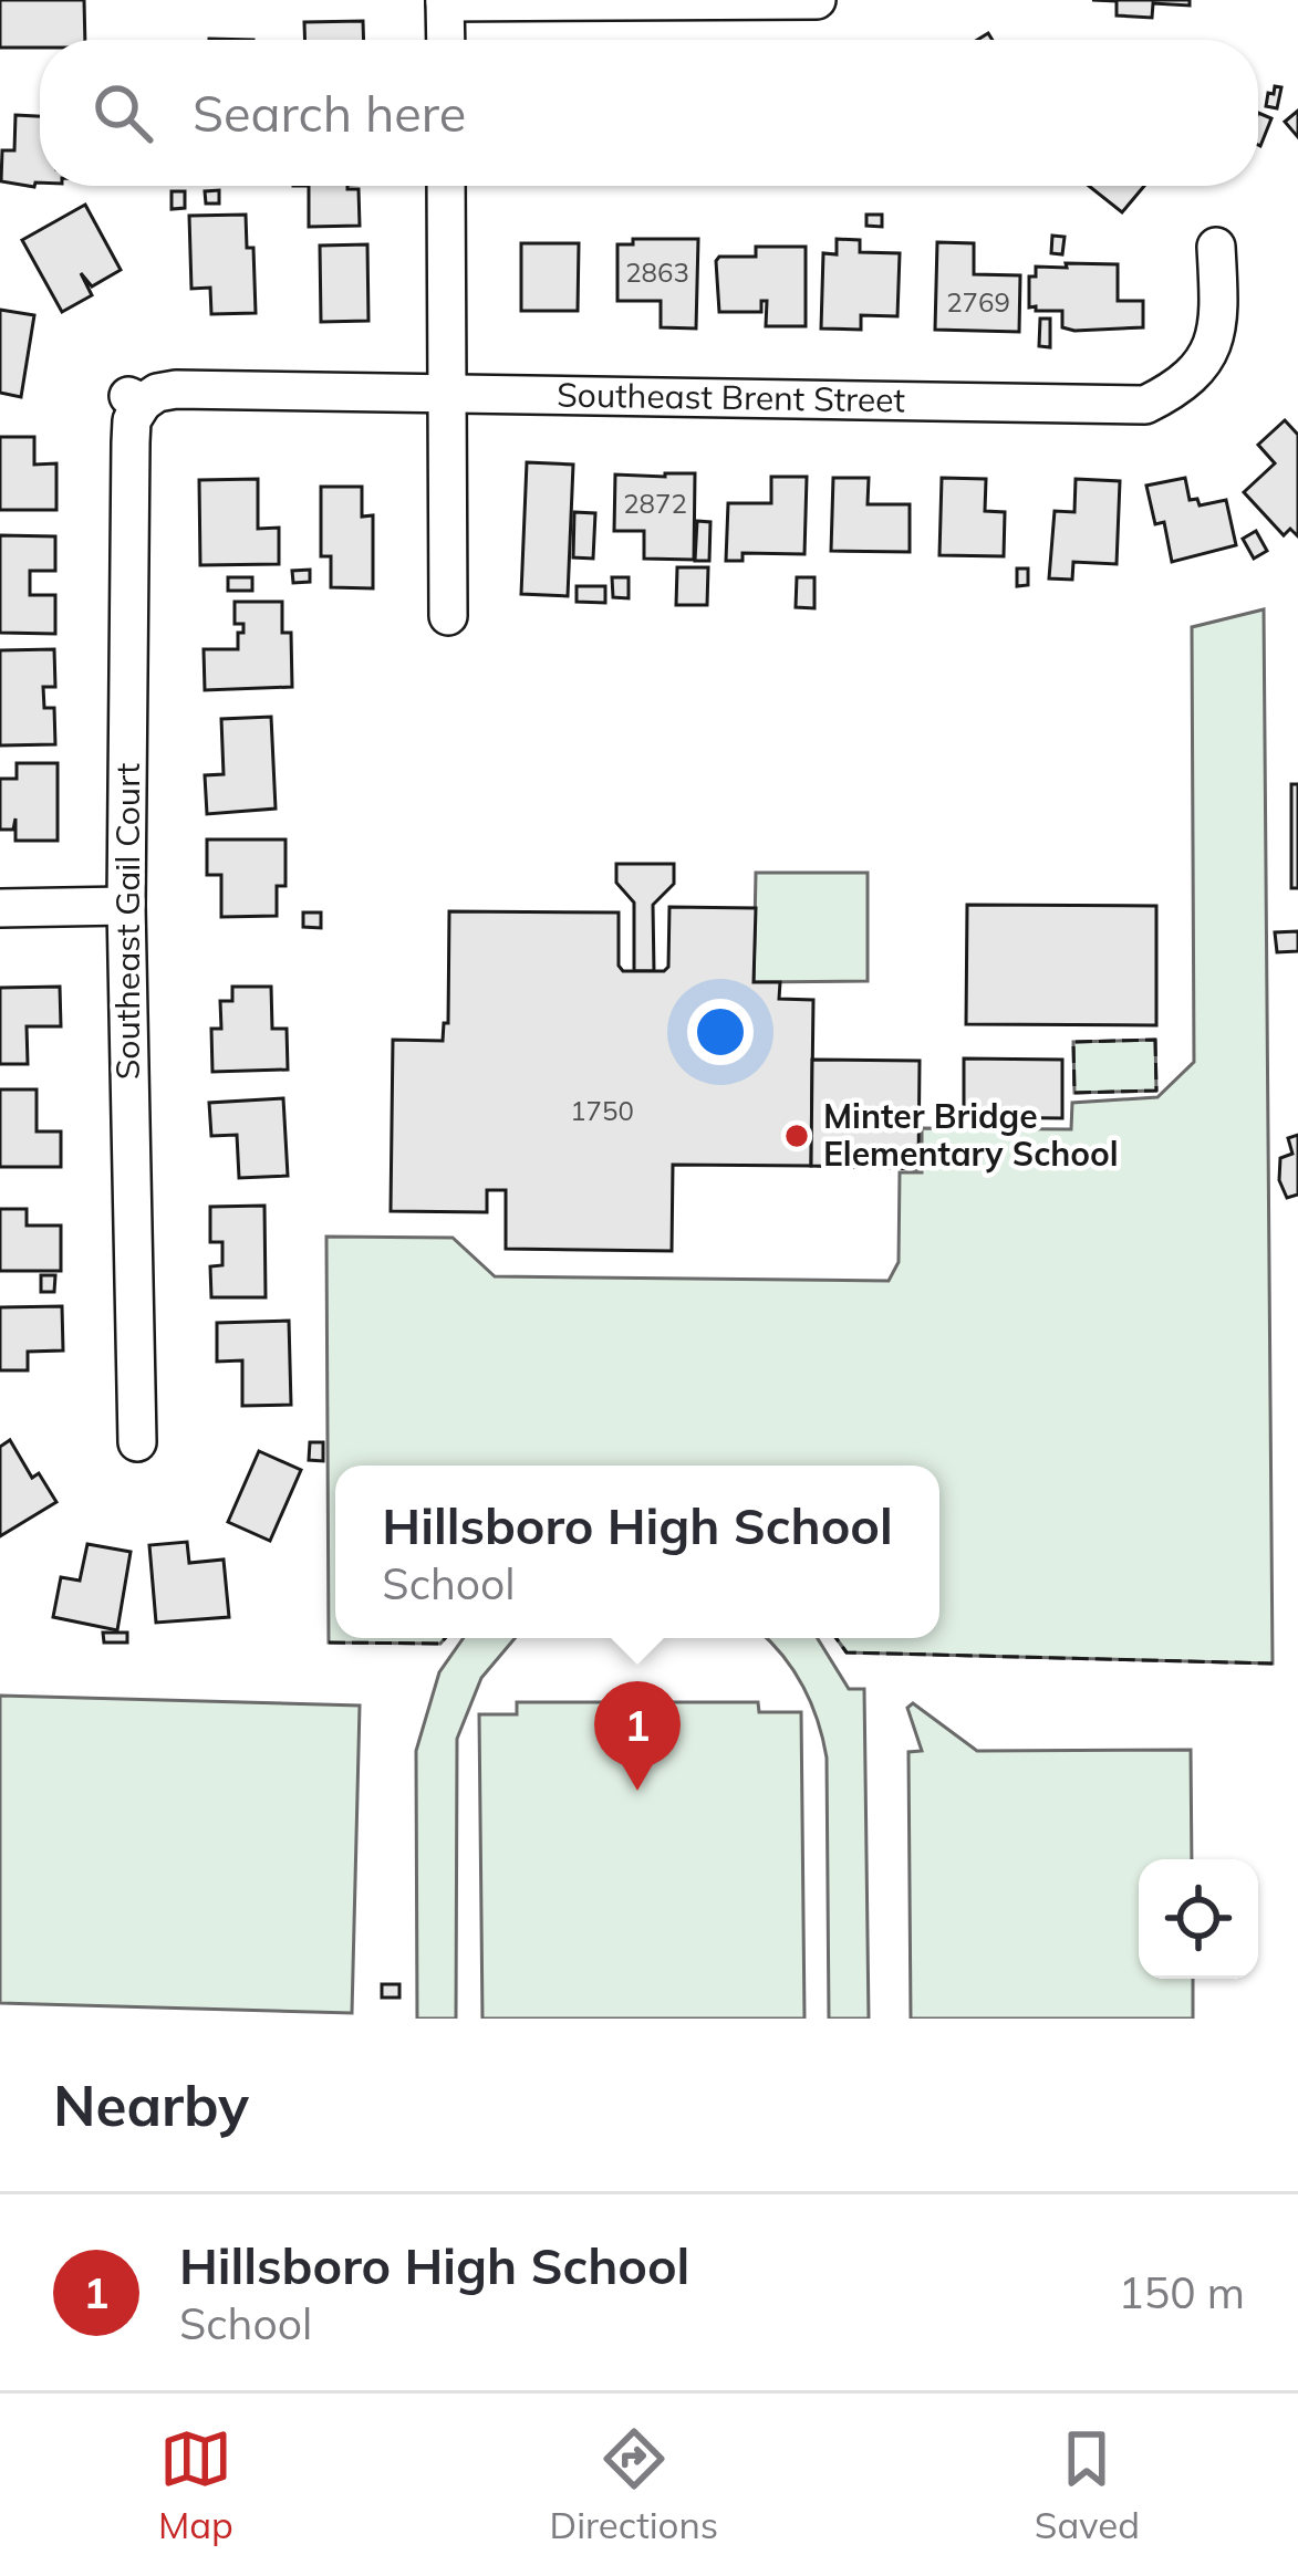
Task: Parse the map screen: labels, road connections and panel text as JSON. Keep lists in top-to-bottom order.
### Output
{
  "streets": {
    "street": ["Southeast Brent Street", "Southeast Gail Court"]
  },
  "crossings": [
    ["Southeast Brent Street", "Southeast Gail Court"]
  ],
  "places": ["Minter Bridge Elementary School"],
  "house_numbers": [
    "2863",
    "2769",
    "2872",
    "1750"
  ],
  "page": {
    "search": "Search here",
    "popup": ["Hillsboro High School", "School"],
    "pins": "1",
    "heading": "Nearby",
    "list": [
      {
        "mark": "1",
        "name": "Hillsboro High School",
        "note": "School",
        "value": "150 m"
      }
    ],
    "nav": ["Map", "Directions", "Saved"]
  }
}
